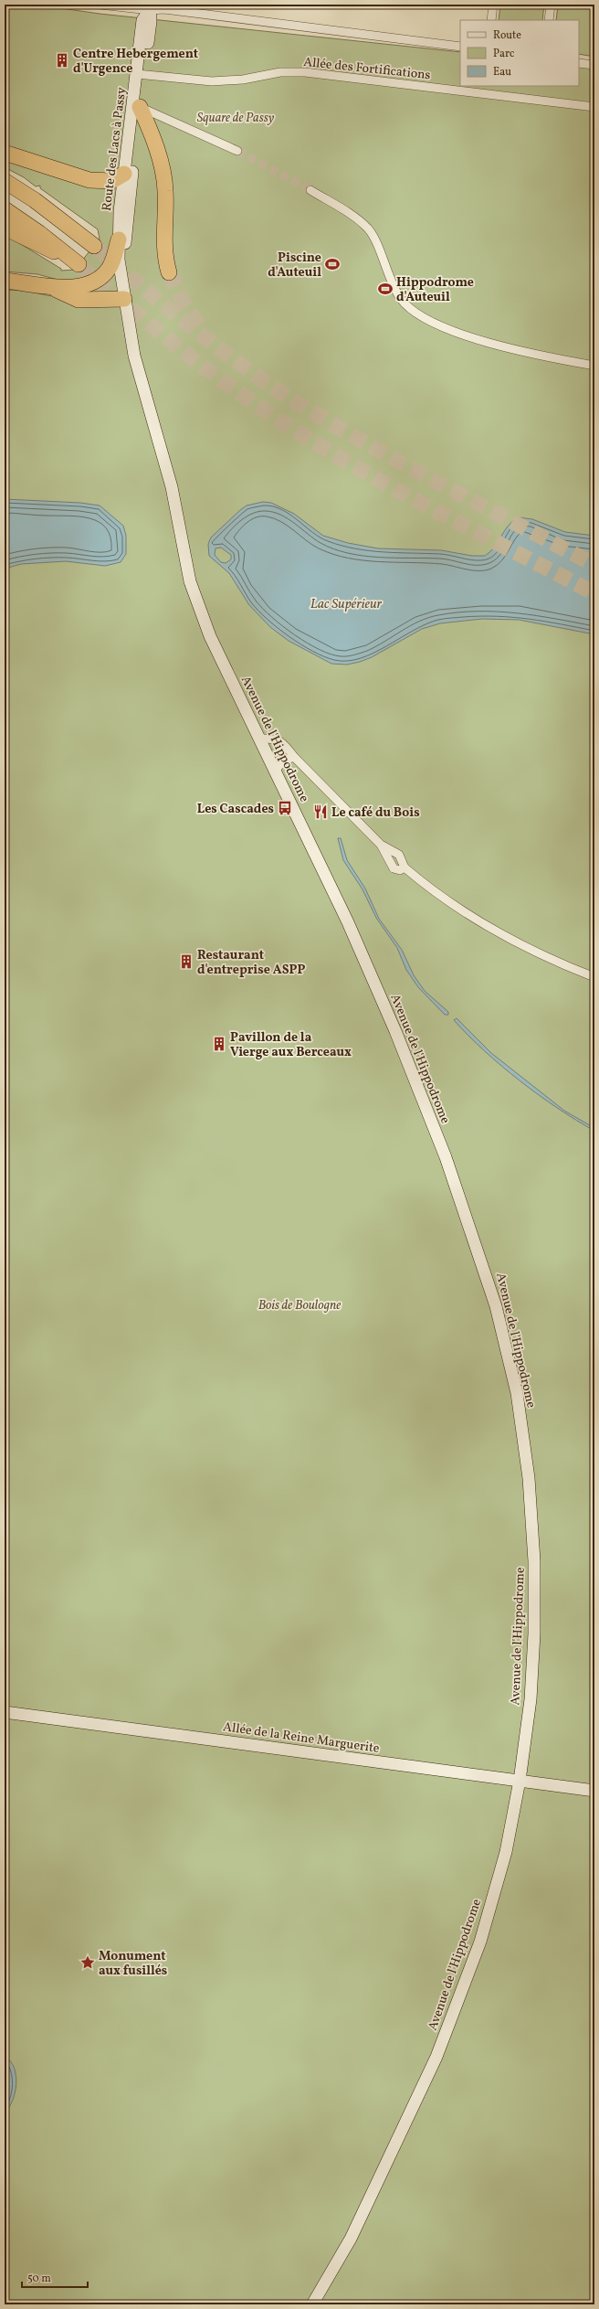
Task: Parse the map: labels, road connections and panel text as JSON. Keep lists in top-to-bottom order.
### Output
{
  "streets": {
    "main road": ["Route des Lacs à Passy", "Avenue de l'Hippodrome", "Allée de la Reine Marguerite"],
    "street": ["Allée des Fortifications"]
  },
  "crossings": [
    ["Allée des Fortifications", "Route des Lacs à Passy"],
    ["Route des Lacs à Passy", "Avenue de l'Hippodrome"],
    ["Avenue de l'Hippodrome", "Allée de la Reine Marguerite"]
  ],
  "water": ["Lac Supérieur"],
  "parks": ["Square de Passy", "Bois de Boulogne"],
  "places": {
    "building": ["Centre Hebergement d'Urgence", "Restaurant d'entreprise ASPP", "Pavillon de la Vierge aux Berceaux"],
    "sports": ["Piscine d'Auteuil", "Hippodrome d'Auteuil"],
    "bus stop": ["Les Cascades"],
    "restaurant": ["Le café du Bois"],
    "place": ["Monument aux fusillés"]
  },
  "legend": ["Route", "Parc", "Eau"],
  "scale_bar": "50 m"
}
